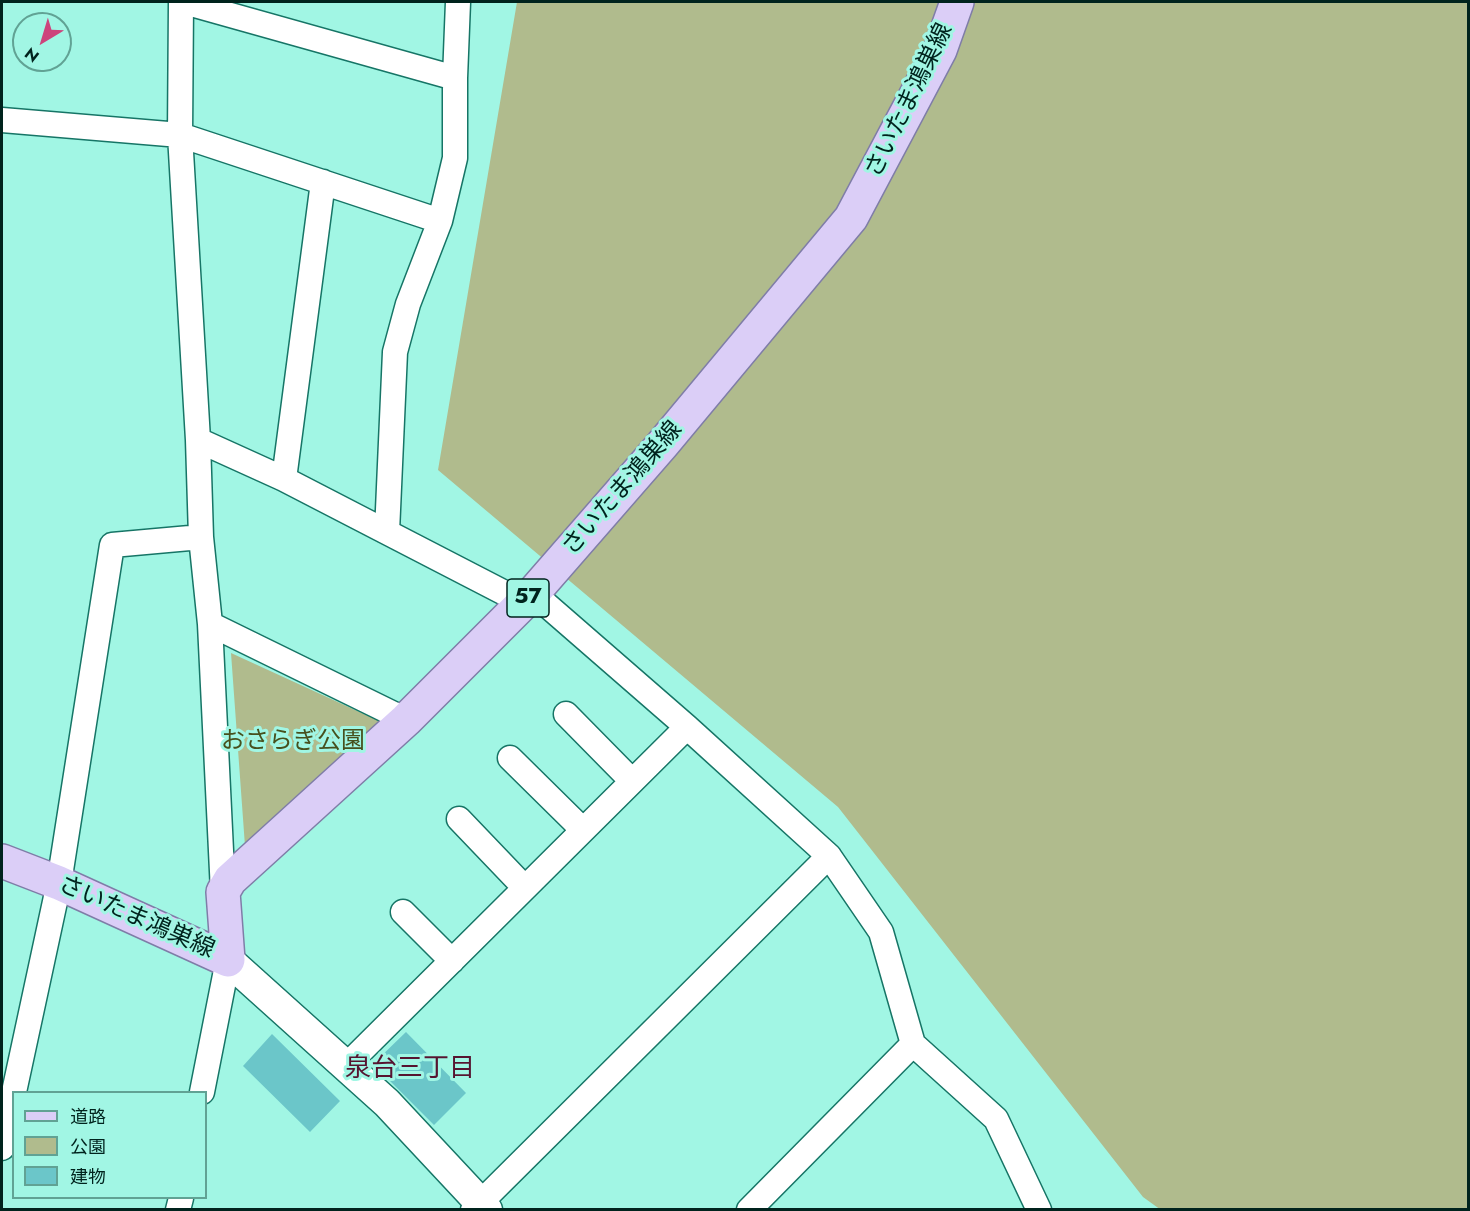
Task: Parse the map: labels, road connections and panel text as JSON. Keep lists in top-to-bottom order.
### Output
{
  "streets": {
    "main road": ["さいたま鴻巣線", "57"]
  },
  "districts": ["泉台三丁目"],
  "parks": ["おさらぎ公園"],
  "legend": ["道路", "公園", "建物"],
  "north": "bottom left"
}
